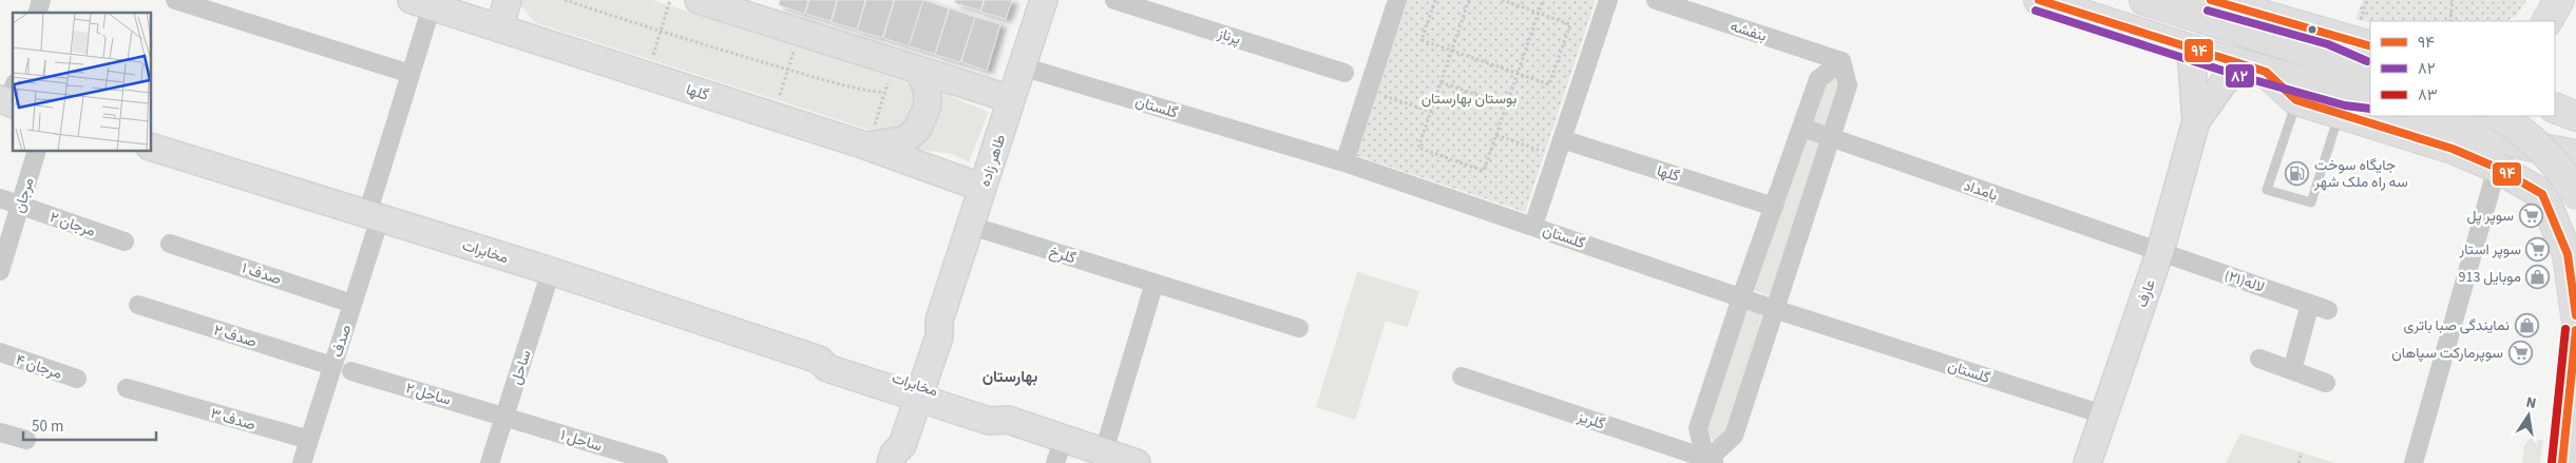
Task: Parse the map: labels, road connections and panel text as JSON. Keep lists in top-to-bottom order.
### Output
{
  "streets": {
    "street": [
      "بنفشه",
      "پرناز",
      "گلها",
      "گلستان",
      "طاهر زاده",
      "بامداد",
      "مرجان",
      "مرجان ۲",
      "مخابرات",
      "گلرخ",
      "صدف ۱",
      "لاله(۲۱)",
      "عارف",
      "صدف ۲",
      "صدف",
      "مرجان ۴",
      "ساحل",
      "ساحل ۲",
      "صدف ۳",
      "گلریز",
      "ساحل ۱"
    ]
  },
  "crossings": [
    ["گلها", "طاهر زاده"],
    ["گلها", "صدف"],
    ["گلستان", "طاهر زاده"],
    ["گلستان", "عارف"],
    ["طاهر زاده", "مخابرات"],
    ["طاهر زاده", "گلرخ"],
    ["بامداد", "لاله(۲۱)"],
    ["بامداد", "عارف"],
    ["مرجان", "مرجان ۲"],
    ["مخابرات", "صدف"],
    ["مخابرات", "ساحل"],
    ["صدف ۱", "صدف"],
    ["لاله(۲۱)", "عارف"],
    ["صدف ۲", "صدف"],
    ["صدف", "صدف ۳"],
    ["ساحل", "ساحل ۲"],
    ["ساحل", "ساحل ۱"],
    ["ساحل ۲", "ساحل ۱"]
  ],
  "districts": ["بهارستان"],
  "parks": ["بوستان بهارستان"],
  "places": {
    "fuel station": ["جایگاه سوخت سه راه ملک شهر"],
    "supermarket": ["سوپر پل", "سوپر استار", "سوپرمارکت سپاهان"],
    "shop": ["موبایل 913", "نمایندگی صبا باتری"]
  },
  "lines": ["transit line ۹۴", "transit line ۸۲", "transit line ۸۳"],
  "legend": ["۹۴", "۸۲", "۸۳"],
  "scale_bar": "50 m",
  "north": "top"
}
